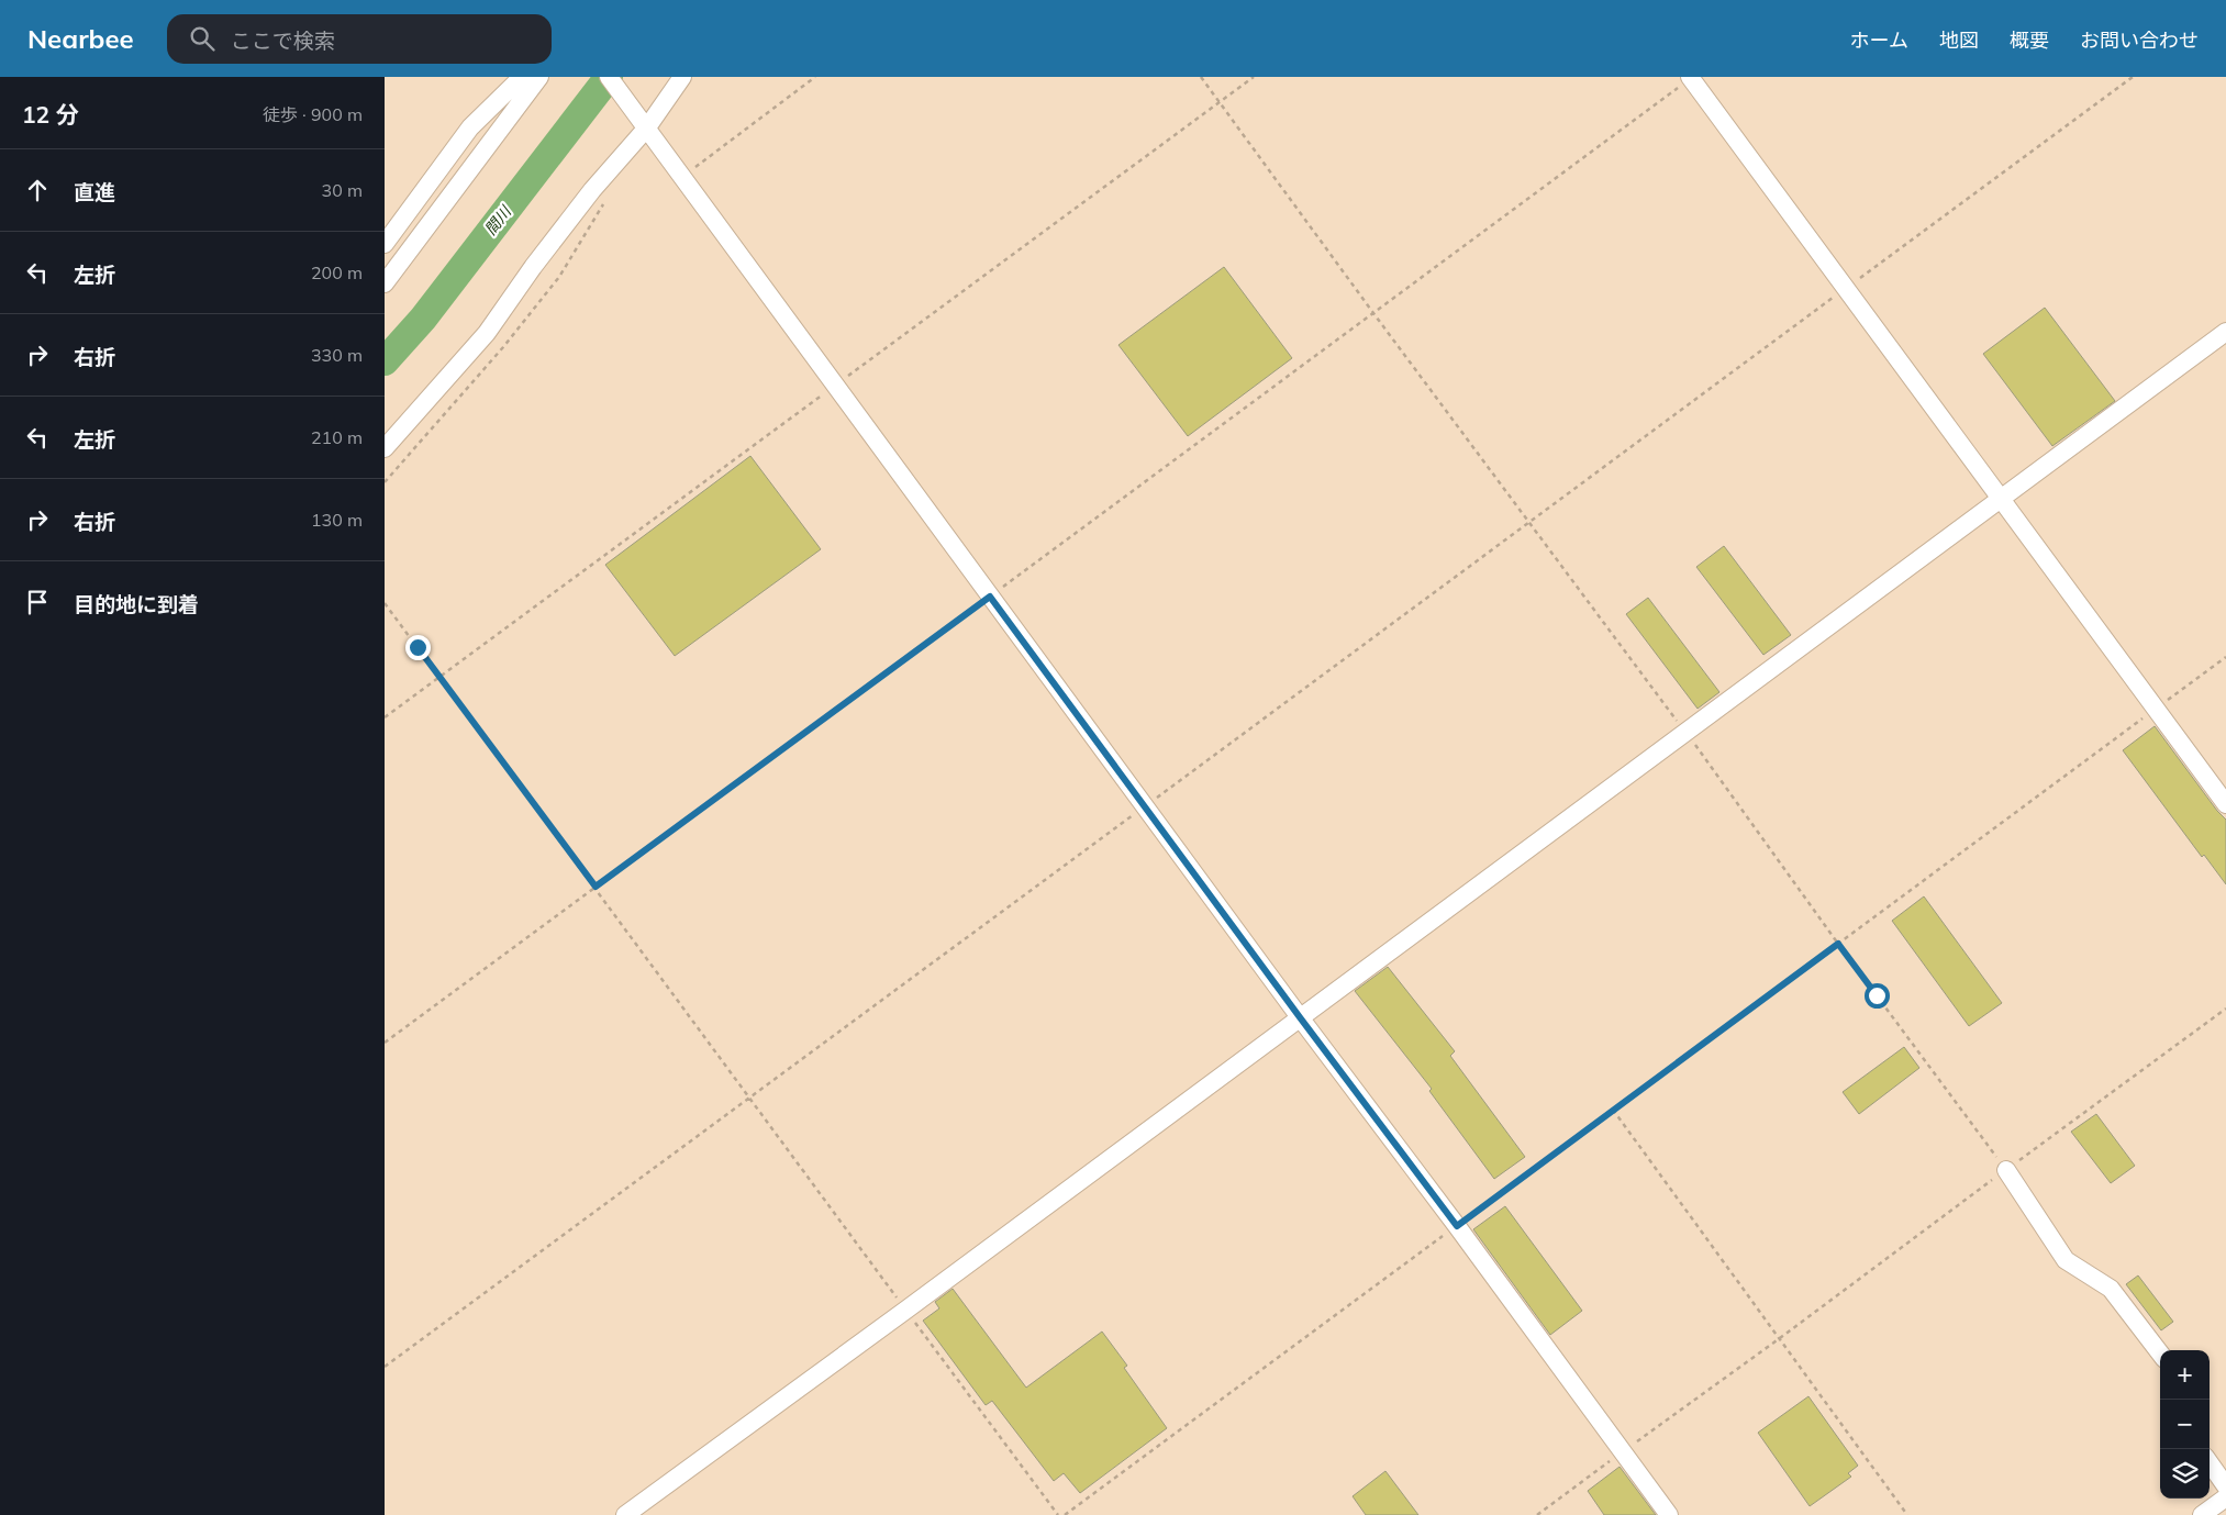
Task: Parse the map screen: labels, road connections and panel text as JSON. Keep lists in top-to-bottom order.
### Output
{
  "water": ["間川"],
  "page": {
    "header": "Nearbee",
    "search": "ここで検索",
    "nav": [
      "ホーム",
      "地図",
      "概要",
      "お問い合わせ"
    ],
    "heading": ["12 分", "徒歩 · 900 m"],
    "list": [
      ["直進", "30 m"],
      ["左折", "200 m"],
      ["右折", "330 m"],
      ["左折", "210 m"],
      ["右折", "130 m"],
      "目的地に到着"
    ],
    "map_buttons": ["+", "−"]
  }
}
